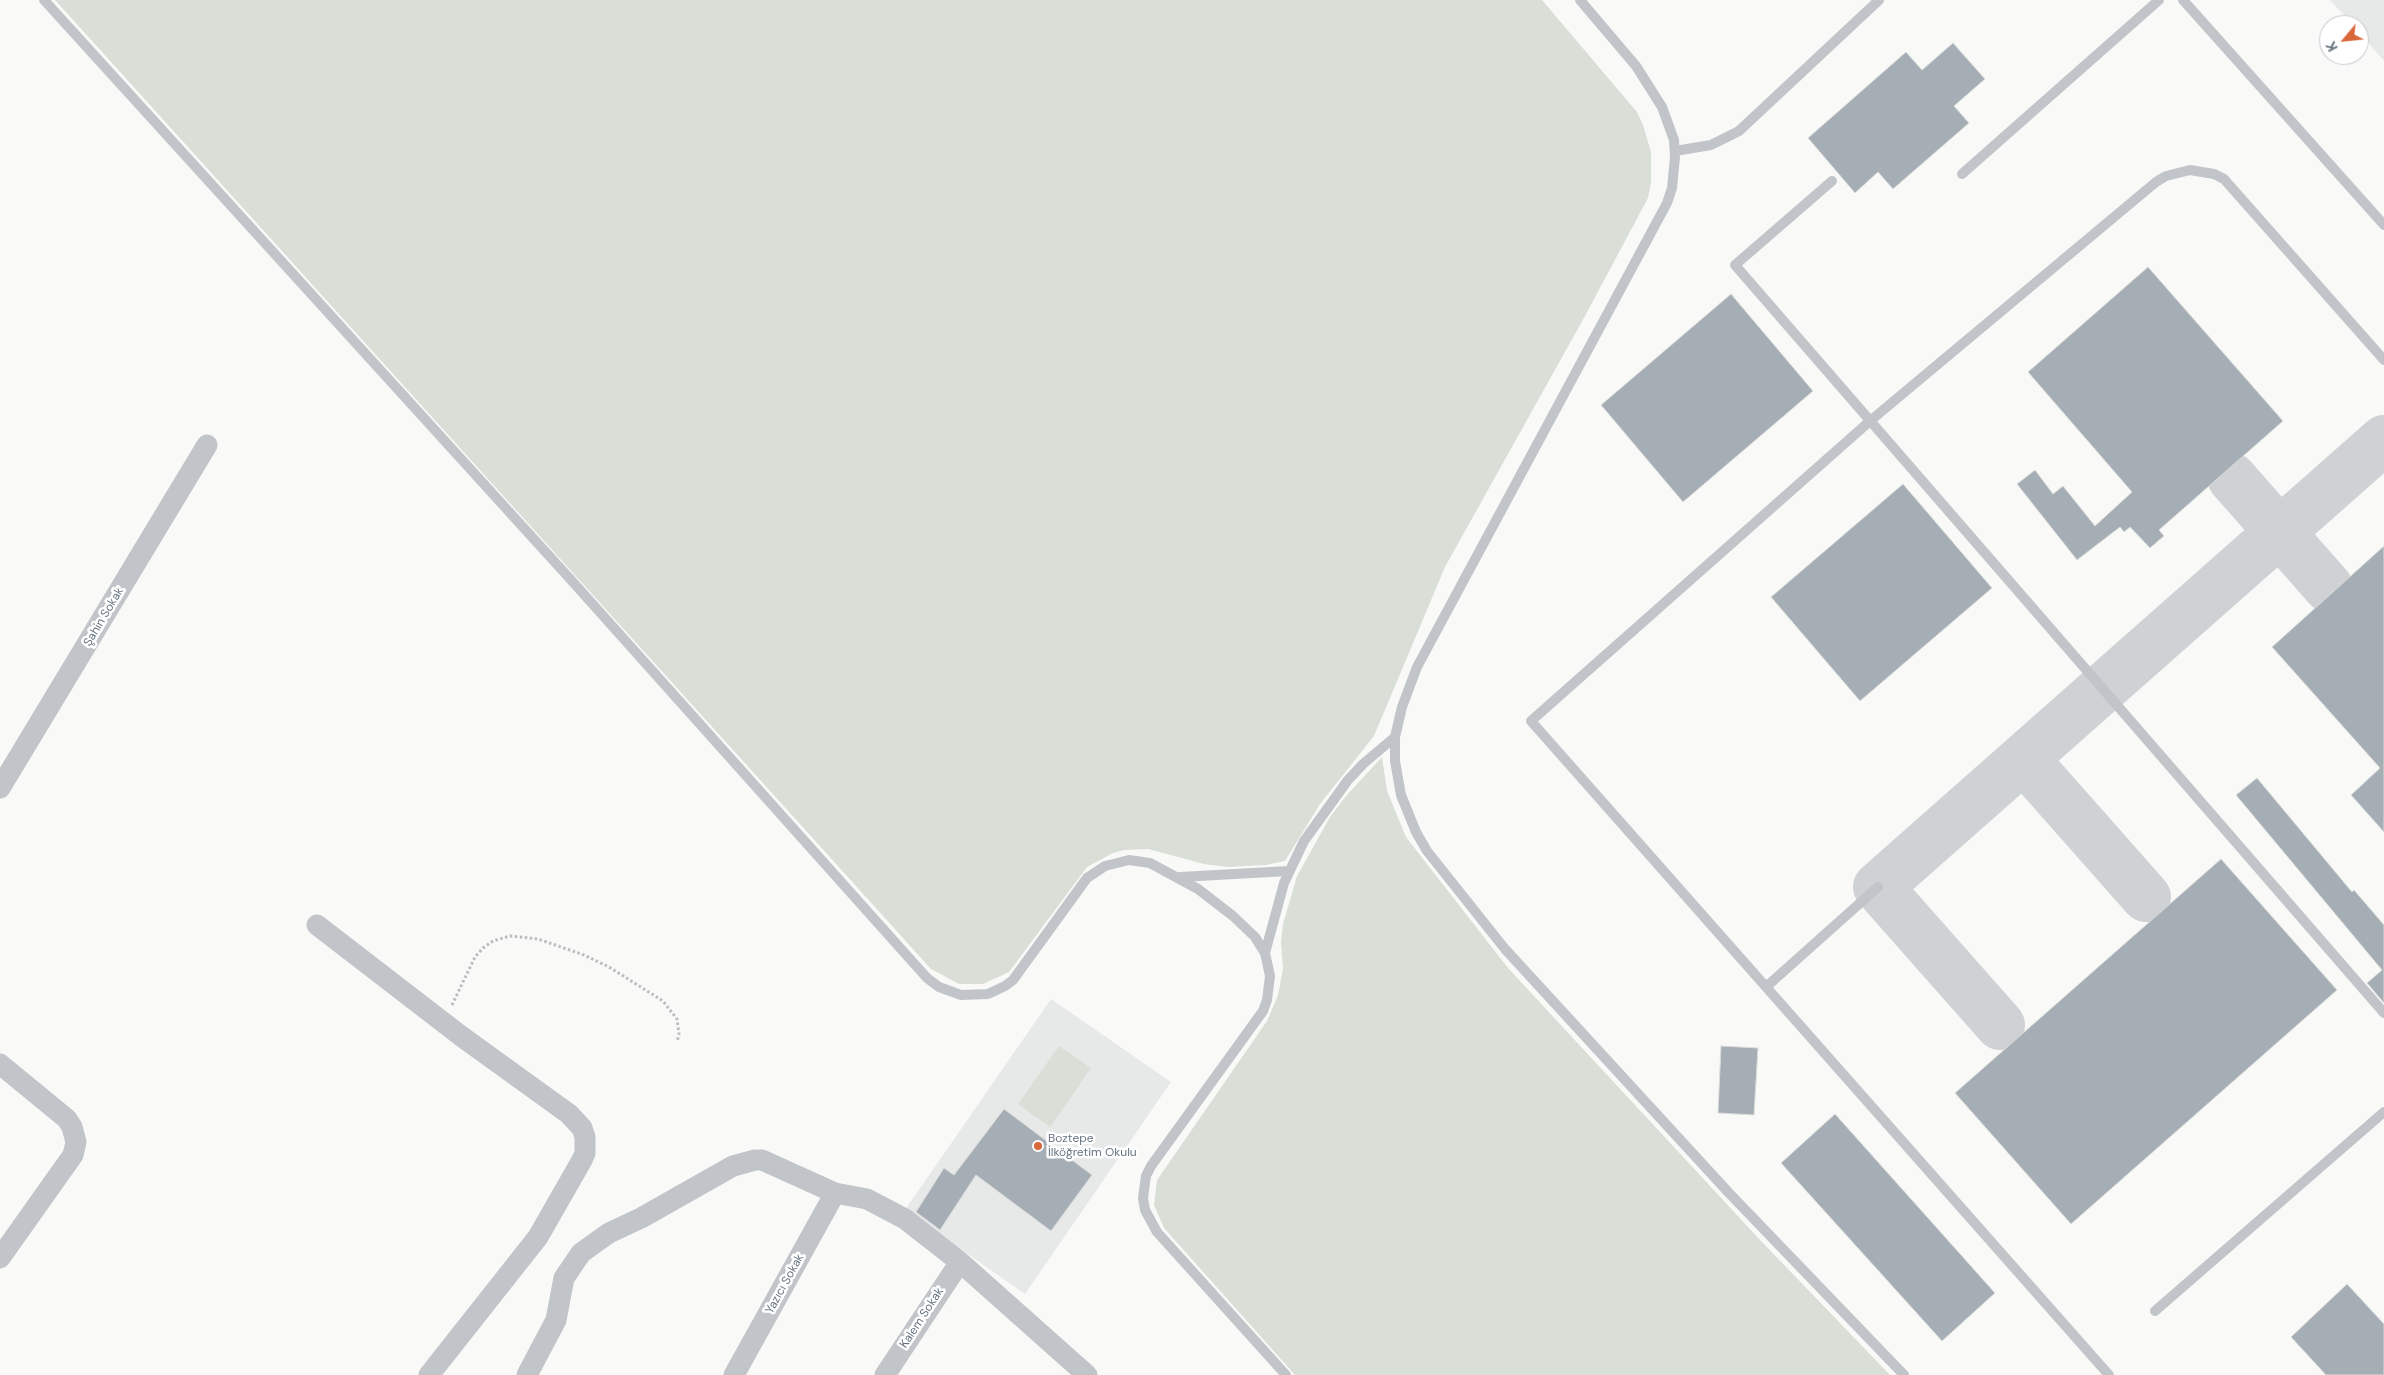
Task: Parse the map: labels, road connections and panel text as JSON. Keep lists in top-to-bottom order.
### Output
{
  "streets": {
    "street": ["Şahin Sokak", "Yazıcı Sokak", "Kalem Sokak"]
  },
  "places": ["Boztepe İlköğretim Okulu"],
  "north": "bottom left"
}
